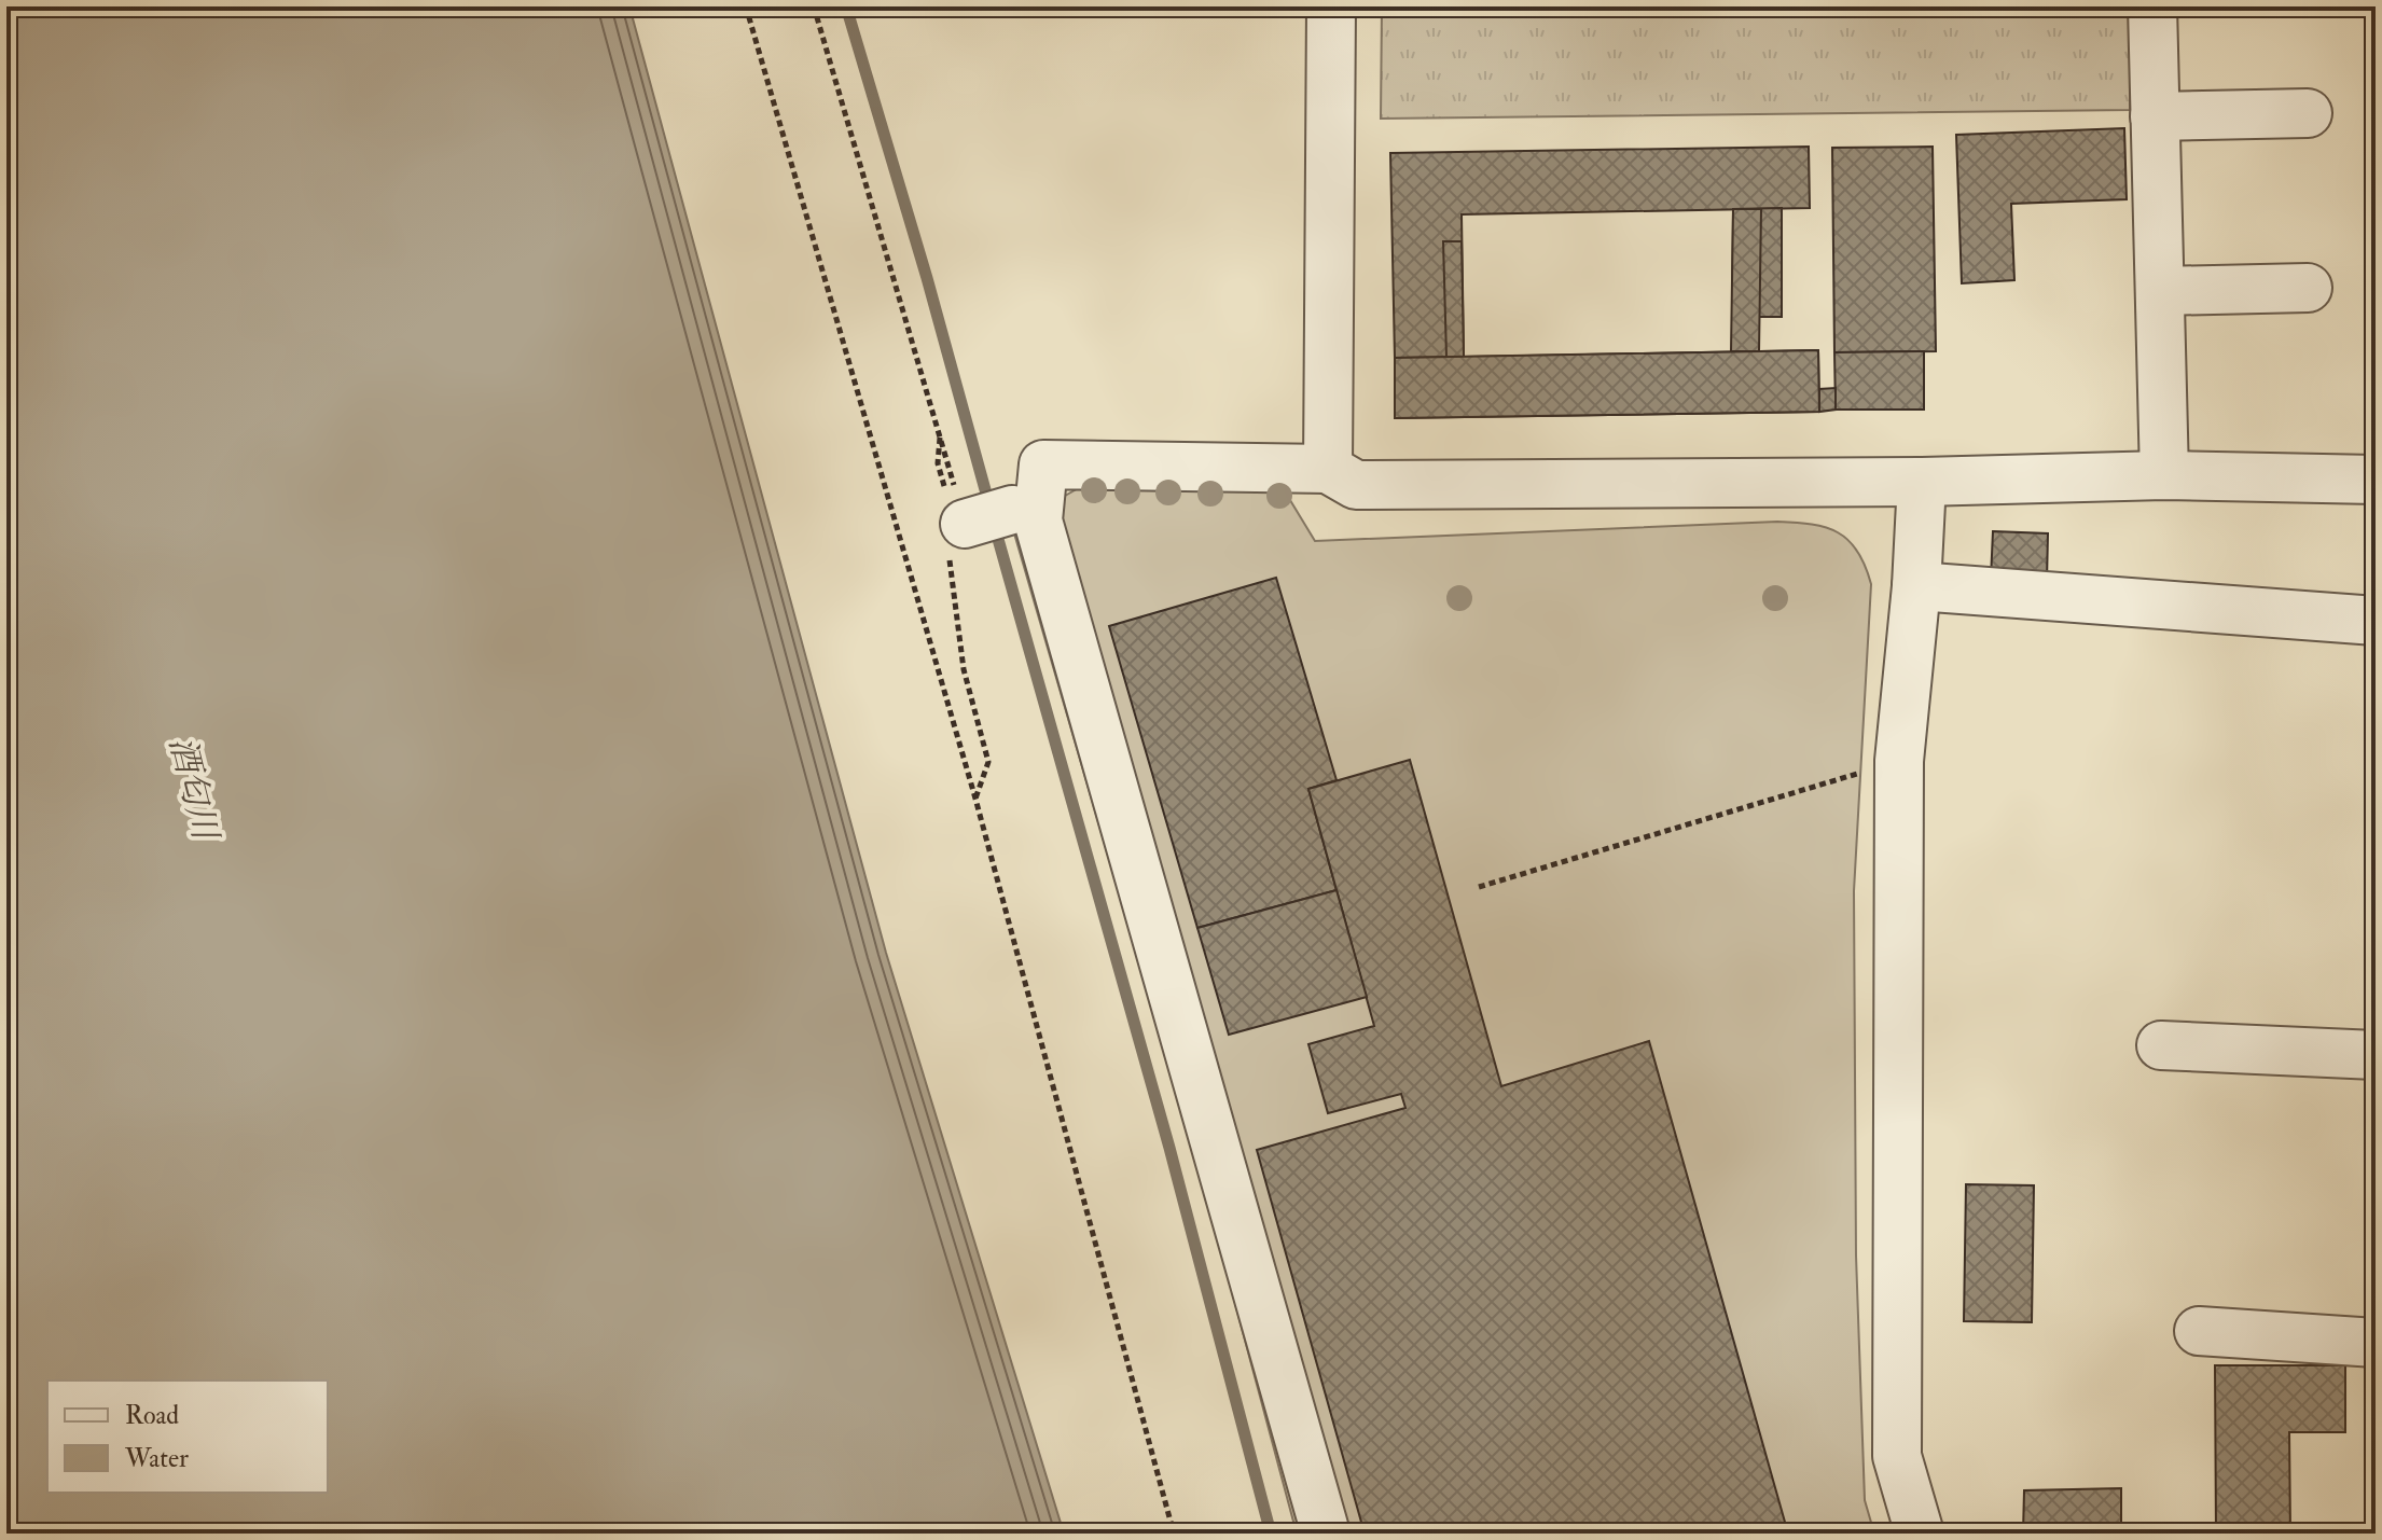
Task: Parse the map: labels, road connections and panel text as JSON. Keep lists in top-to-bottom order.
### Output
{
  "water": ["酒匂川"],
  "legend": ["Road", "Water"]
}
